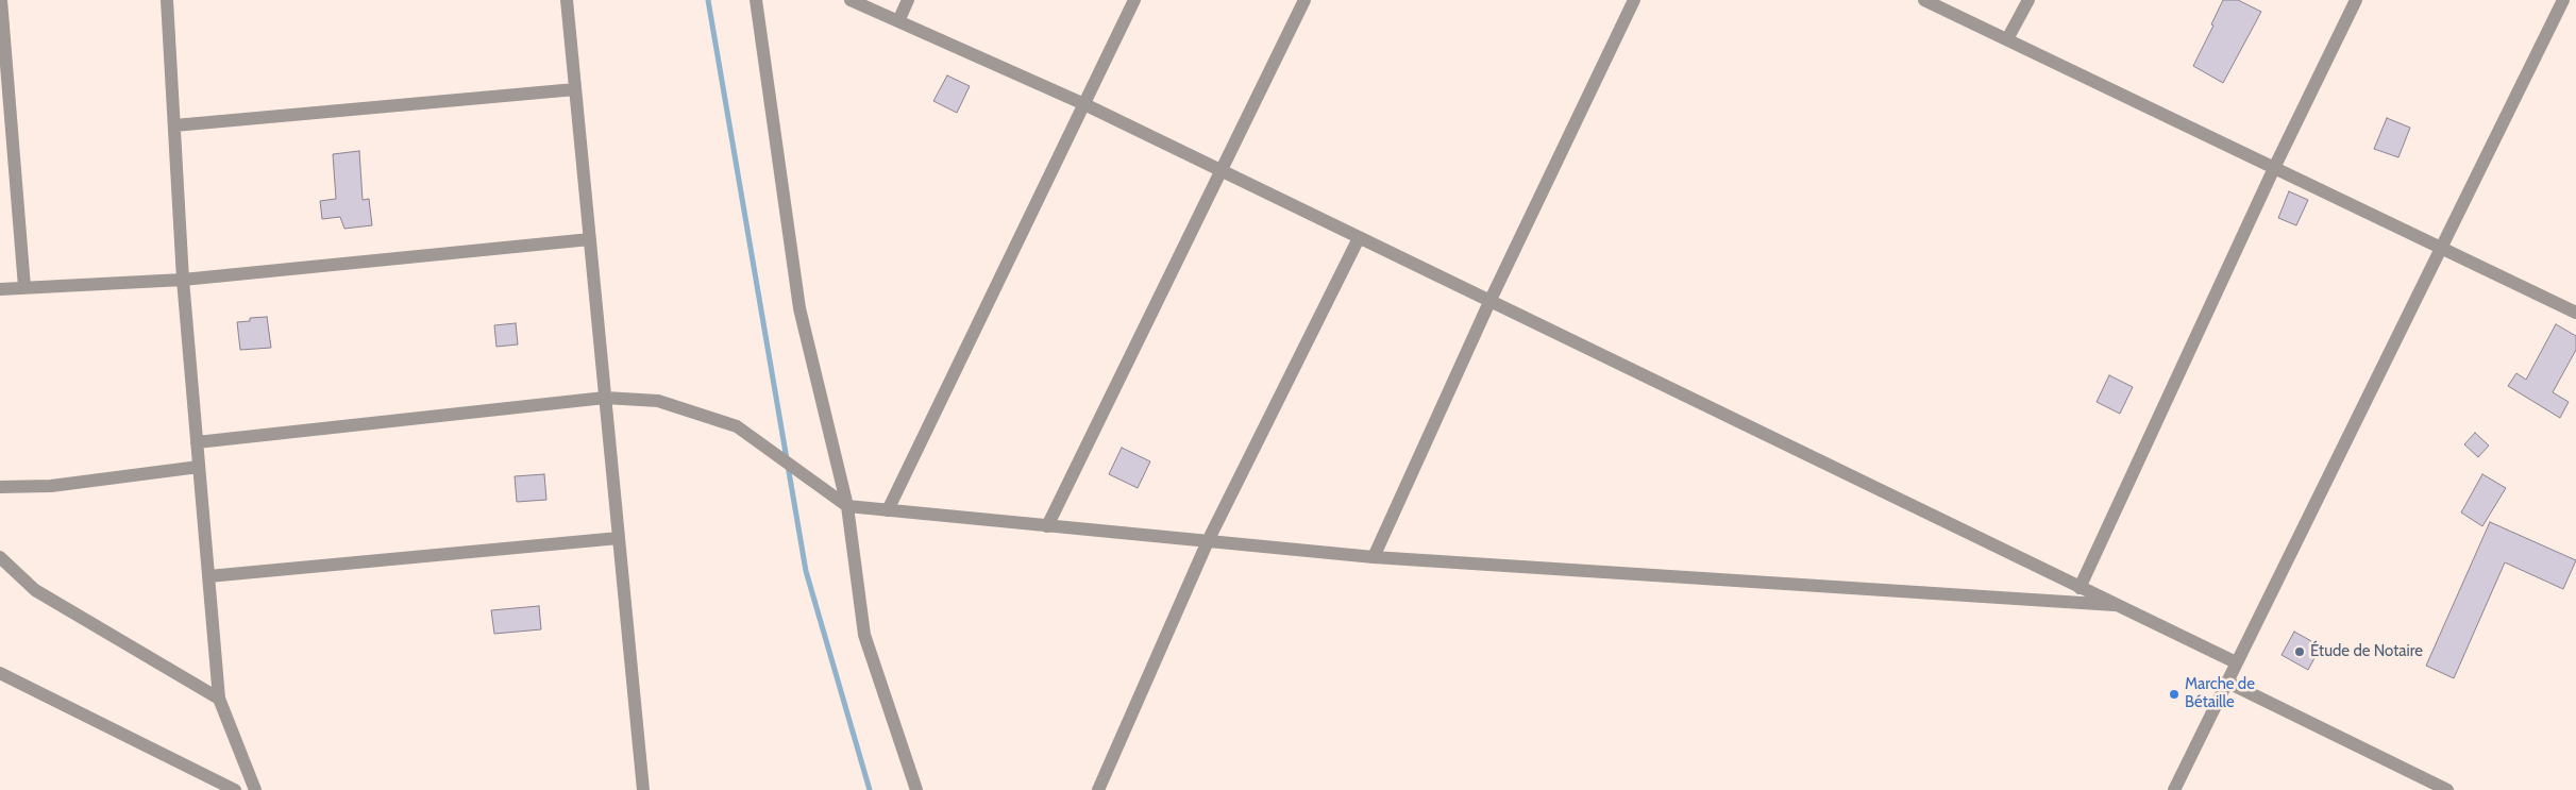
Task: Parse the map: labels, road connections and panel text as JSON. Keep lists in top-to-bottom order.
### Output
{
  "places": ["Étude de Notaire", "Marche de Bétaille"]
}
